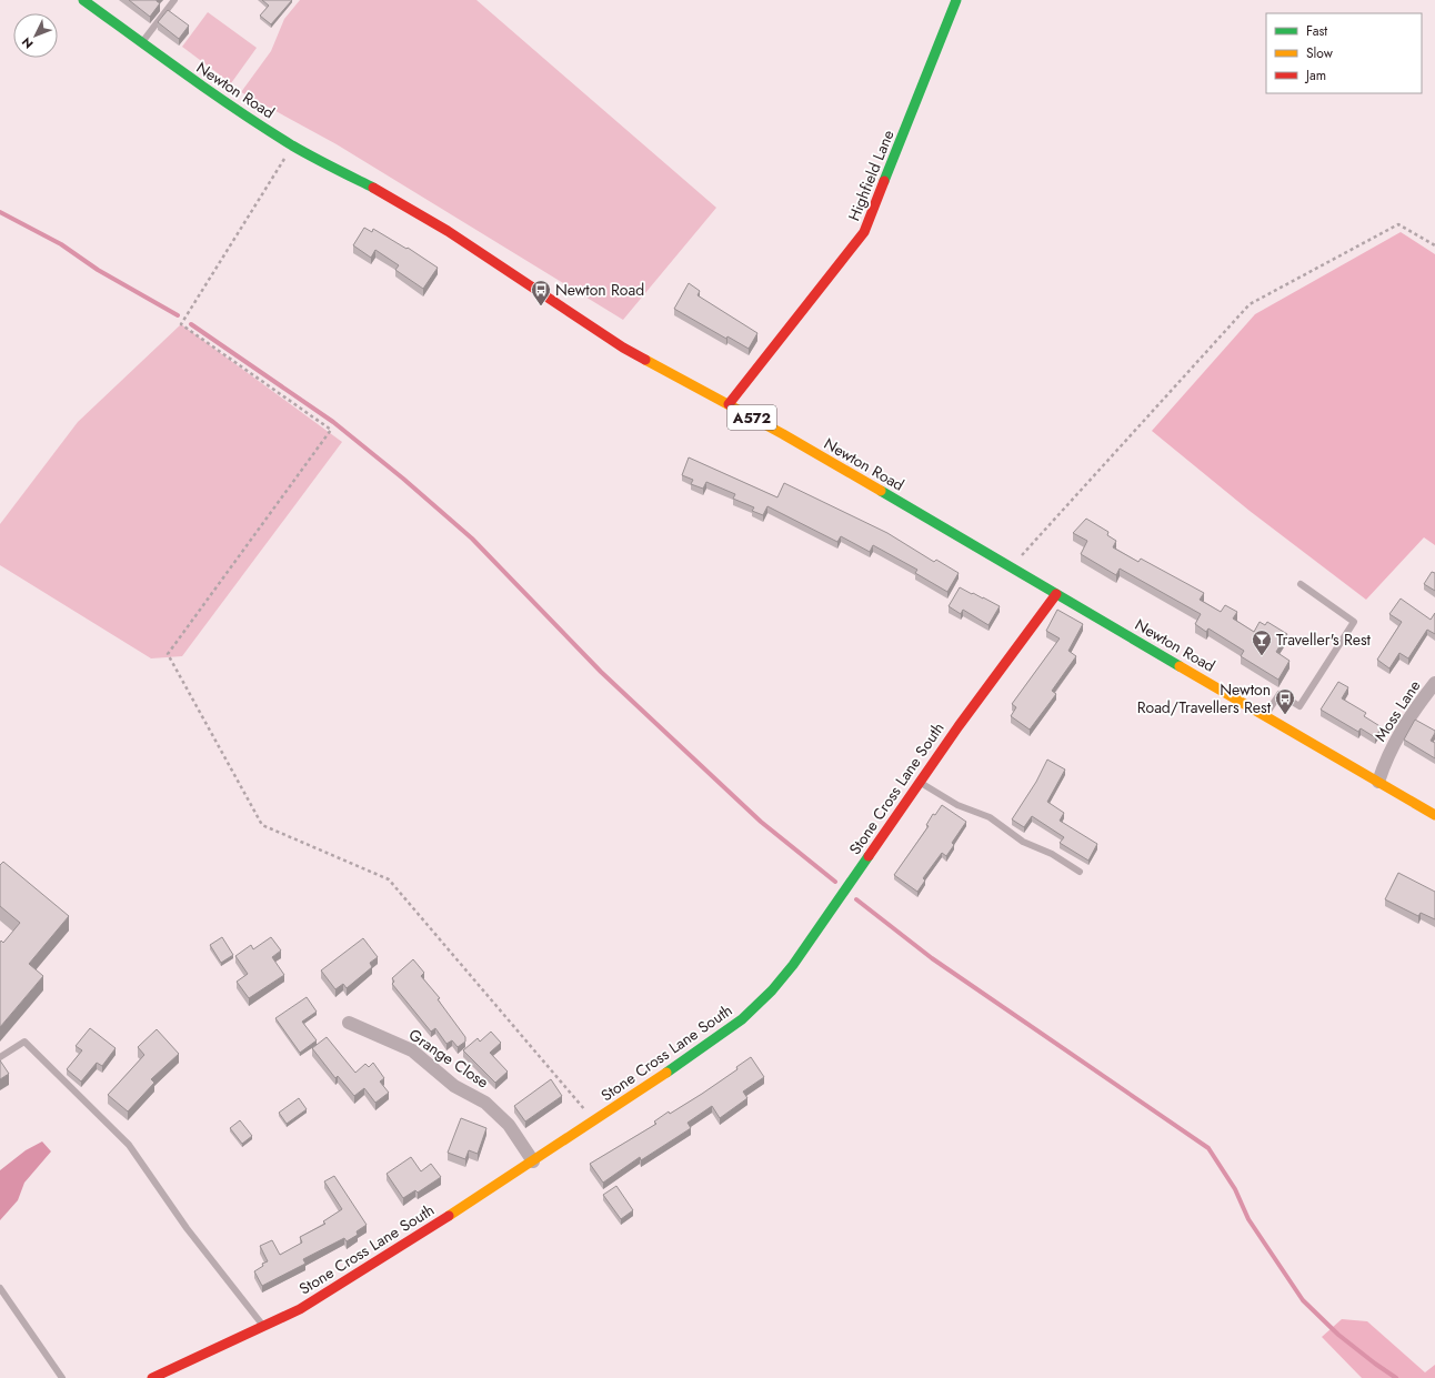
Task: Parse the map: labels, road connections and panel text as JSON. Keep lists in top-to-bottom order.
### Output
{
  "streets": {
    "street": [
      "Newton Road",
      "Highfield Lane",
      "A572",
      "Moss Lane",
      "Stone Cross Lane South",
      "Grange Close"
    ]
  },
  "crossings": [
    ["Newton Road", "Highfield Lane"],
    ["Newton Road", "Moss Lane"],
    ["Newton Road", "Stone Cross Lane South"],
    ["Stone Cross Lane South", "Grange Close"]
  ],
  "places": {
    "bus stop": ["Newton Road", "Newton Road/Travellers Rest"],
    "bar": ["Traveller's Rest"]
  },
  "legend": ["Fast", "Slow", "Jam"],
  "north": "bottom left"
}
